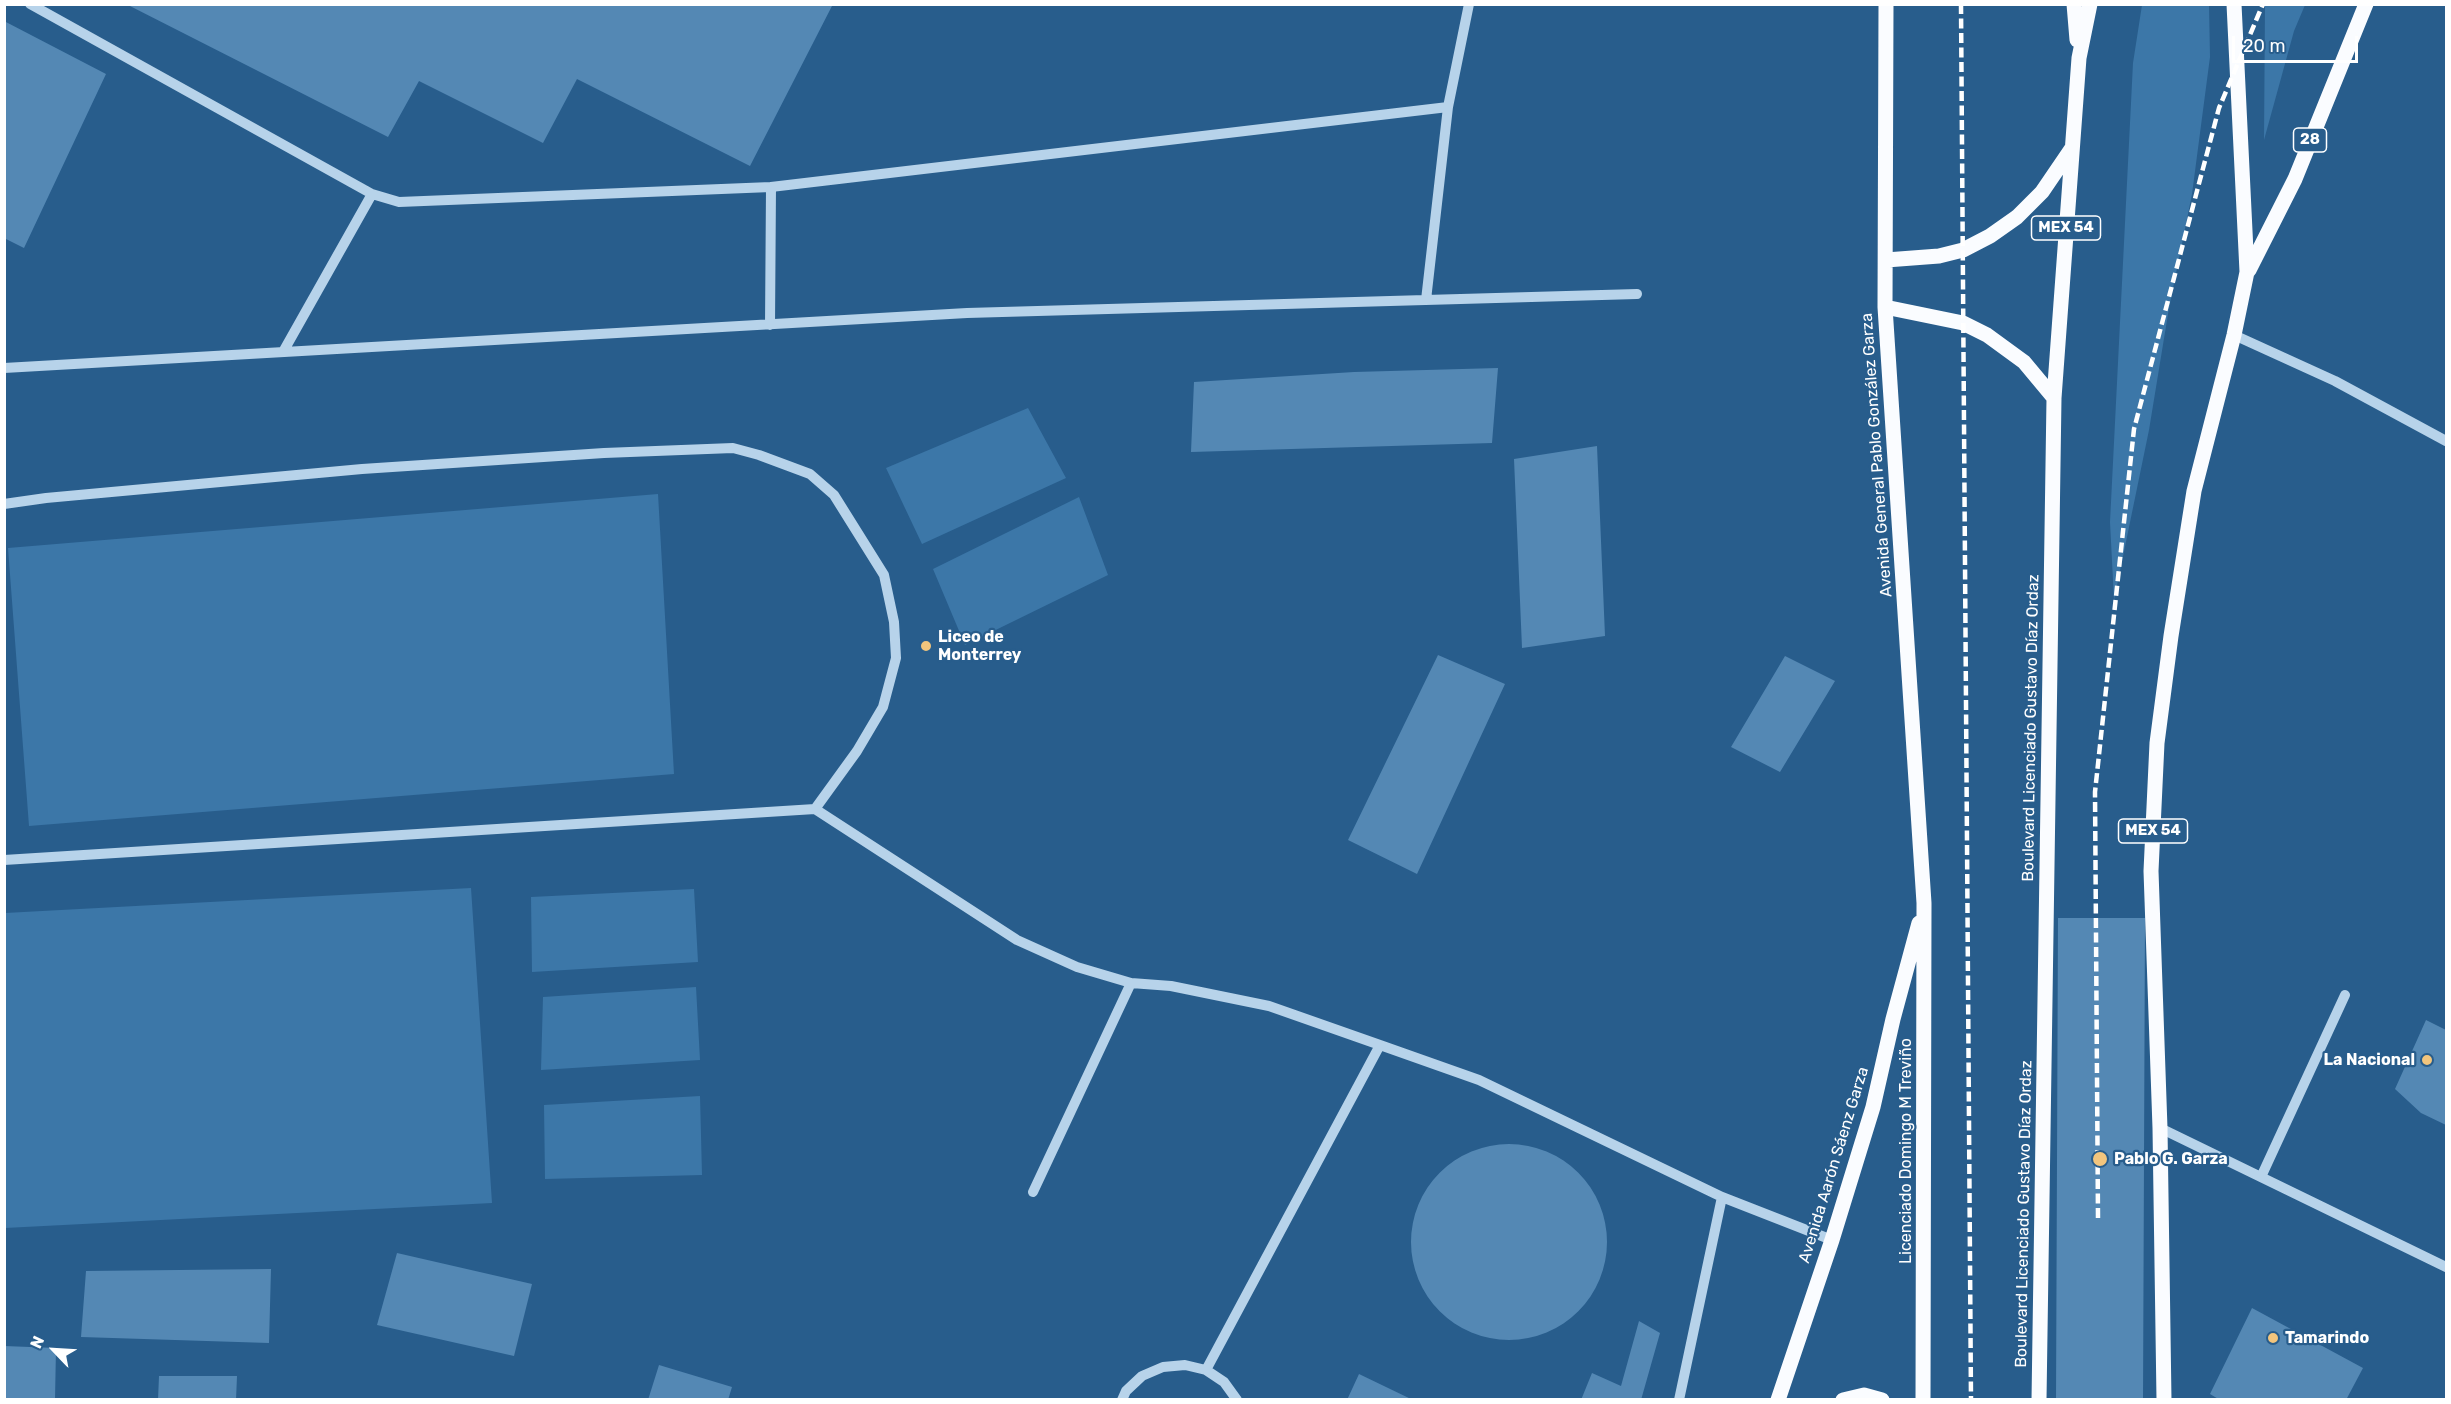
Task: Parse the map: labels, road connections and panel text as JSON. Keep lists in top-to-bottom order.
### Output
{
  "streets": {
    "main road": [
      "28",
      "MEX 54",
      "Avenida General Pablo González Garza",
      "Boulevard Licenciado Gustavo Díaz Ordaz",
      "Licenciado Domingo M Treviño",
      "Avenida Aarón Sáenz Garza"
    ]
  },
  "crossings": [
    ["28", "MEX 54"],
    ["MEX 54", "Boulevard Licenciado Gustavo Díaz Ordaz"],
    ["Avenida General Pablo González Garza", "Licenciado Domingo M Treviño"],
    ["Avenida General Pablo González Garza", "Avenida Aarón Sáenz Garza"],
    ["Licenciado Domingo M Treviño", "Avenida Aarón Sáenz Garza"]
  ],
  "places": [
    "Liceo de Monterrey",
    "La Nacional",
    "Pablo G. Garza",
    "Tamarindo"
  ],
  "scale_bar": "20 m",
  "north": "top left"
}
